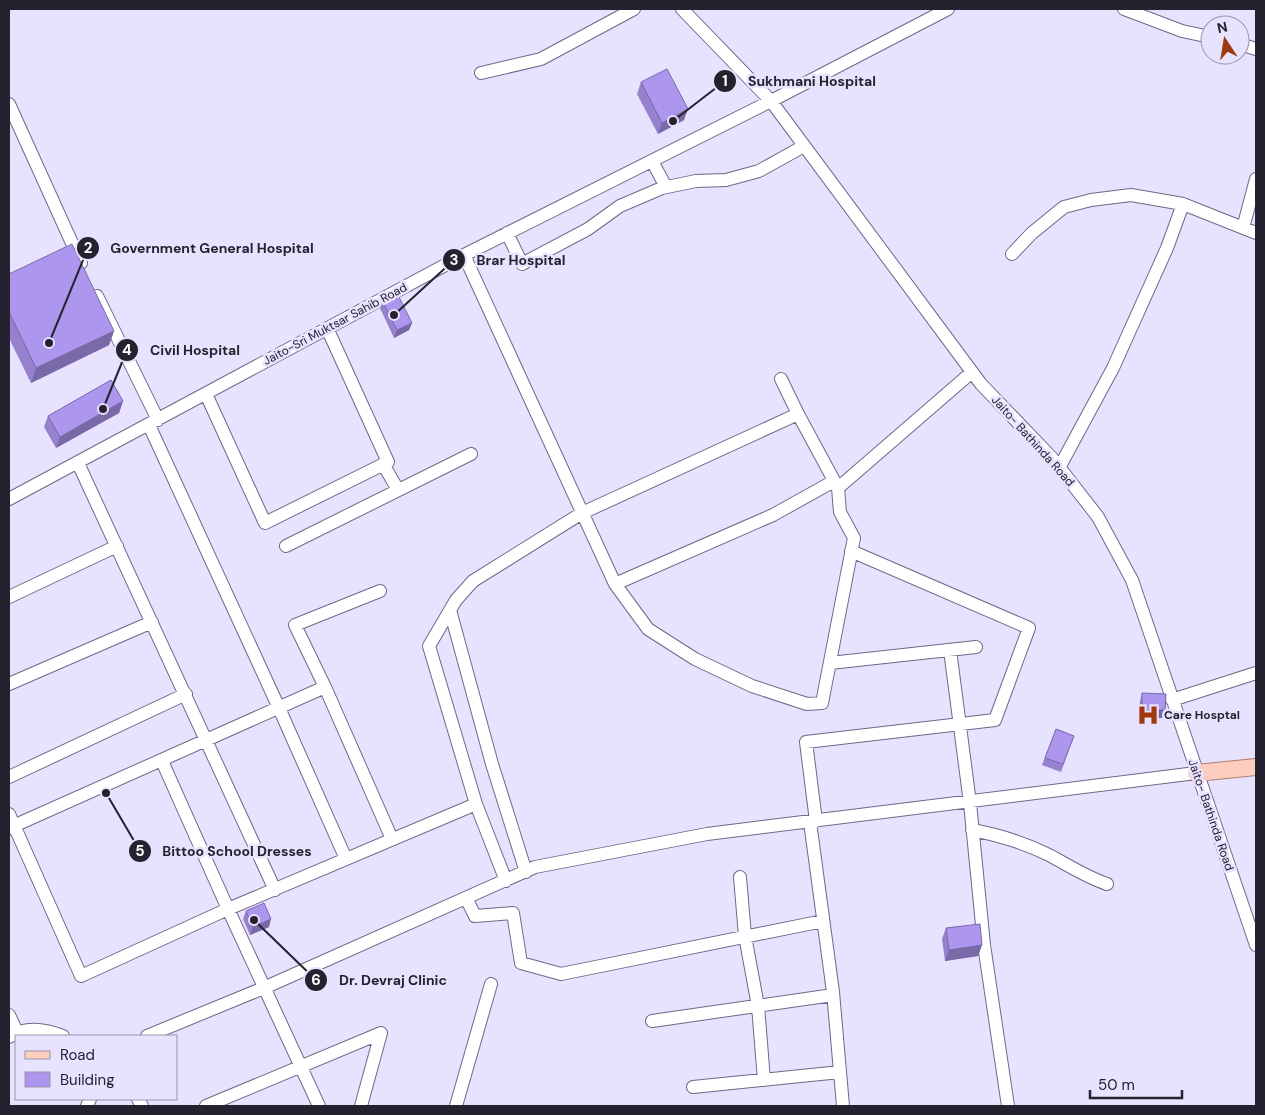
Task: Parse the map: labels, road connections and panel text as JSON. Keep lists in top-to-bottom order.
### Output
{
  "streets": {
    "street": ["Jaito-Sri Muktsar Sahib Road", "Jaito- Bathinda Road"]
  },
  "crossings": [
    ["Jaito-Sri Muktsar Sahib Road", "Jaito- Bathinda Road"]
  ],
  "places": {
    "other": [
      "Sukhmani Hospital",
      "Brar Hospital",
      "Government General Hospital",
      "Civil Hospital",
      "Bittoo School Dresses",
      "Dr. Devraj Clinic"
    ],
    "hospital": ["Care Hosptal"]
  },
  "legend": ["Road", "Building"],
  "scale_bar": "50 m",
  "north": "top"
}
